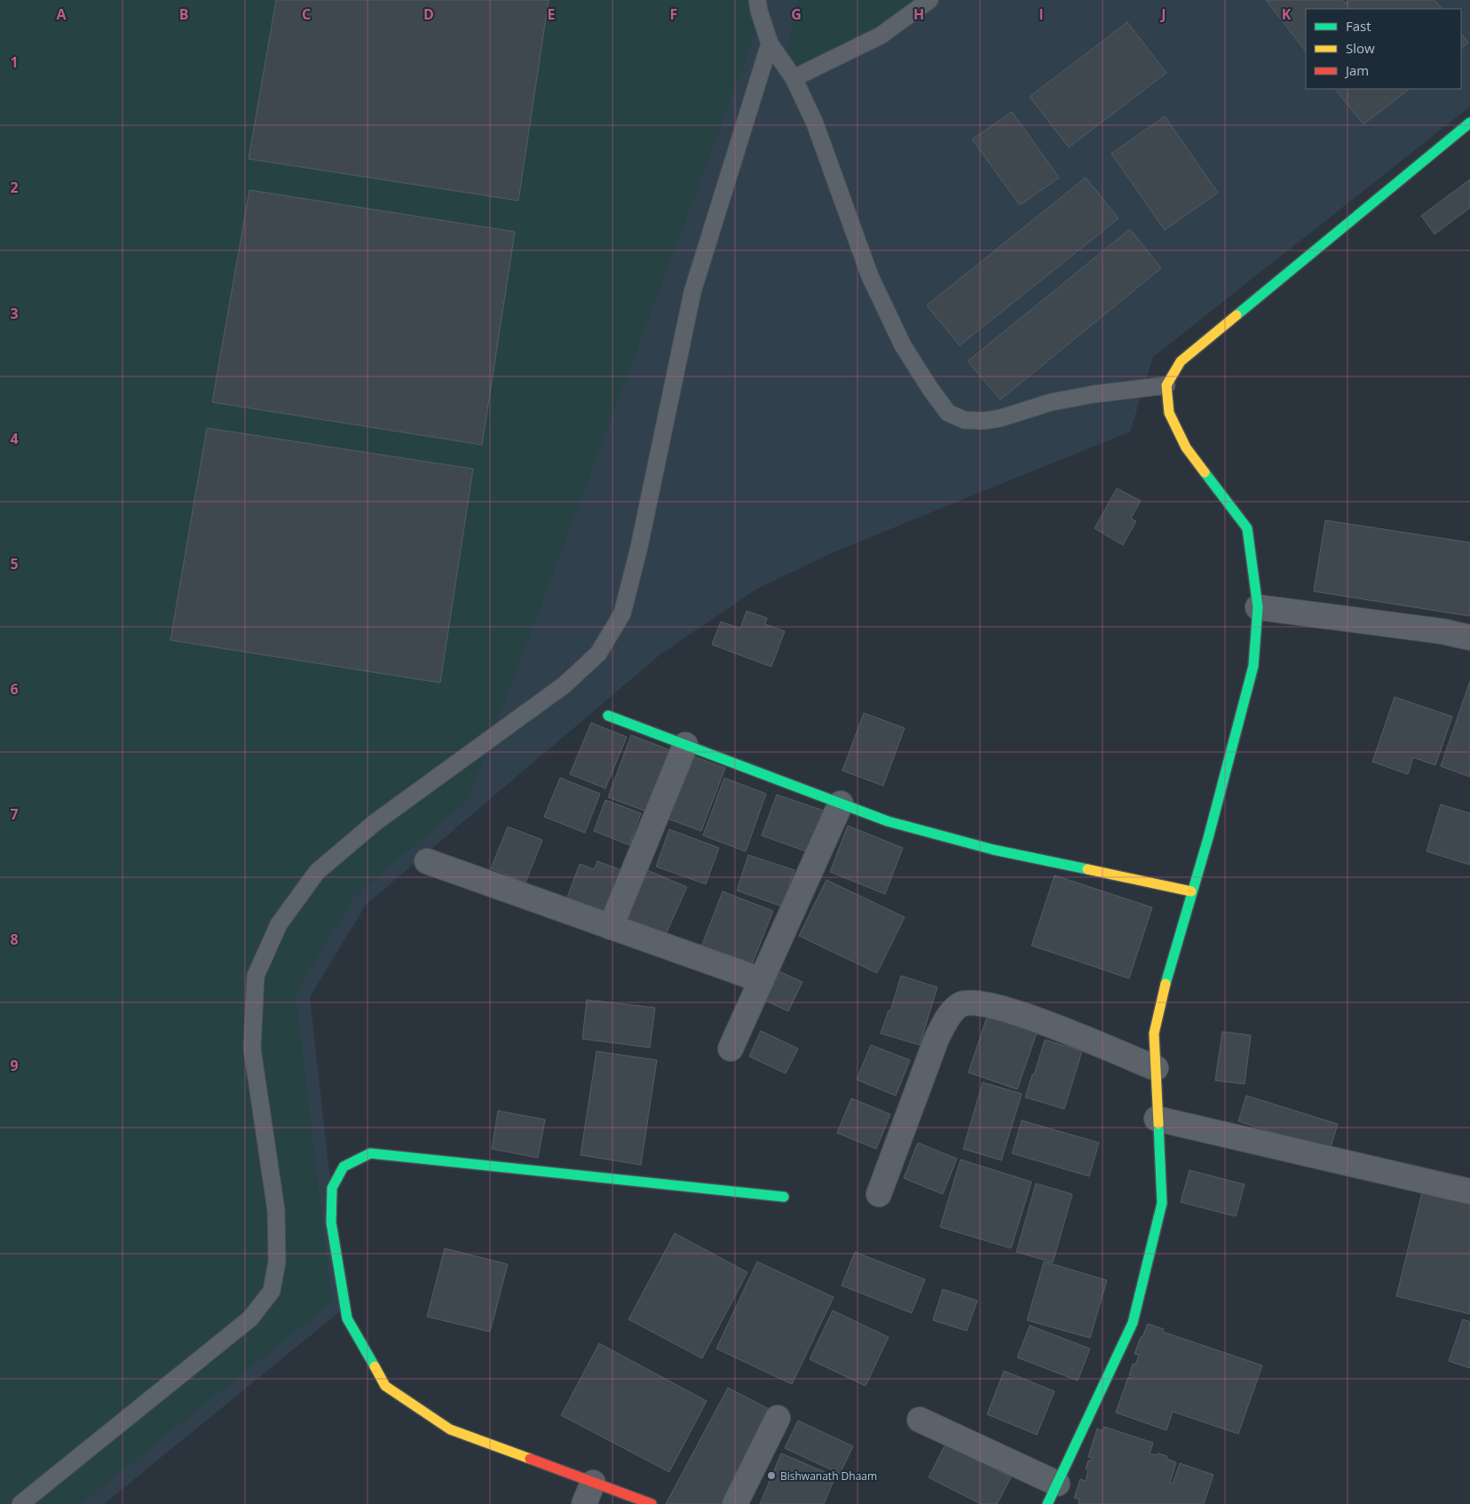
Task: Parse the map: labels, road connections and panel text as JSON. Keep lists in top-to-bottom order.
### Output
{
  "places": ["Bishwanath Dhaam"],
  "legend": ["Fast", "Slow", "Jam"],
  "grid": {
    "columns": [
      "A",
      "B",
      "C",
      "D",
      "E",
      "F",
      "G",
      "H",
      "I",
      "J",
      "K"
    ],
    "rows": [
      "1",
      "2",
      "3",
      "4",
      "5",
      "6",
      "7",
      "8",
      "9"
    ]
  }
}
